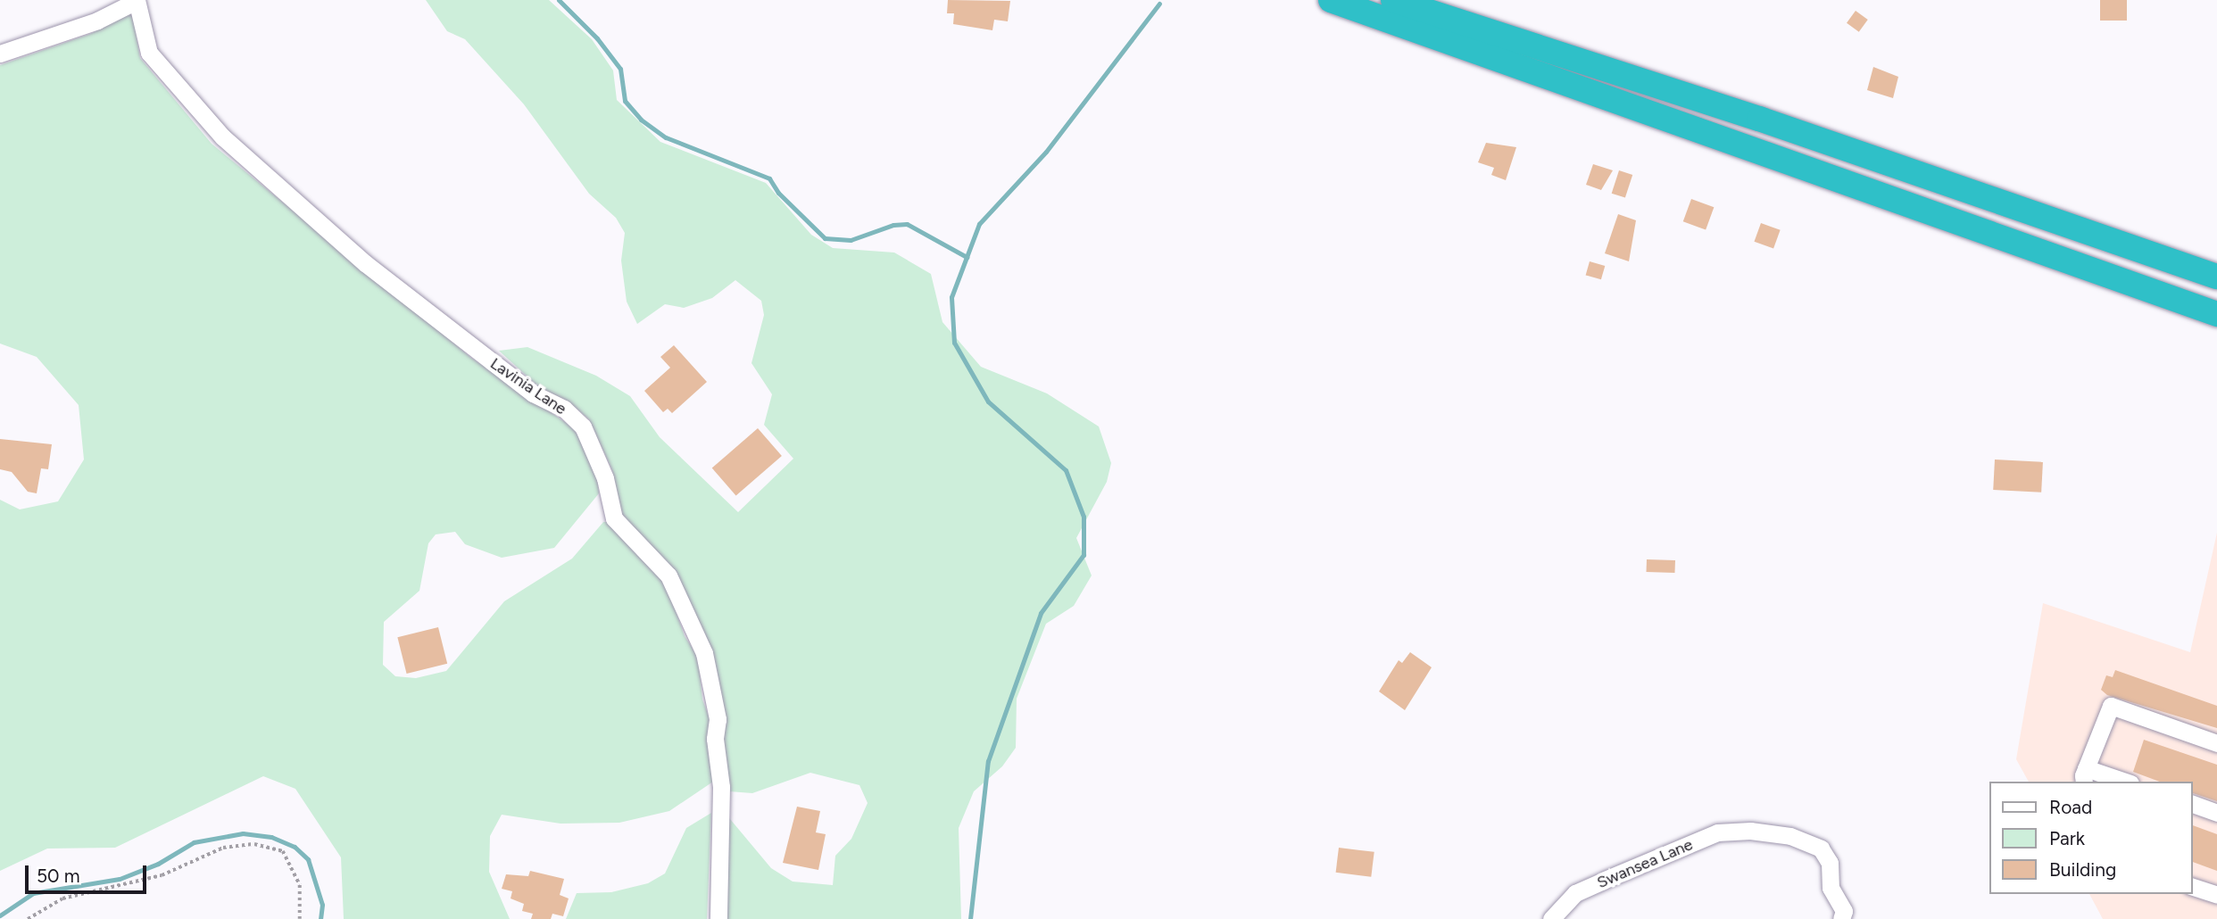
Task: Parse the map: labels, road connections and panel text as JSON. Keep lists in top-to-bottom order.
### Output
{
  "streets": {
    "street": ["Lavinia Lane", "Swansea Lane"]
  },
  "legend": ["Road", "Park", "Building"],
  "scale_bar": "50 m"
}
